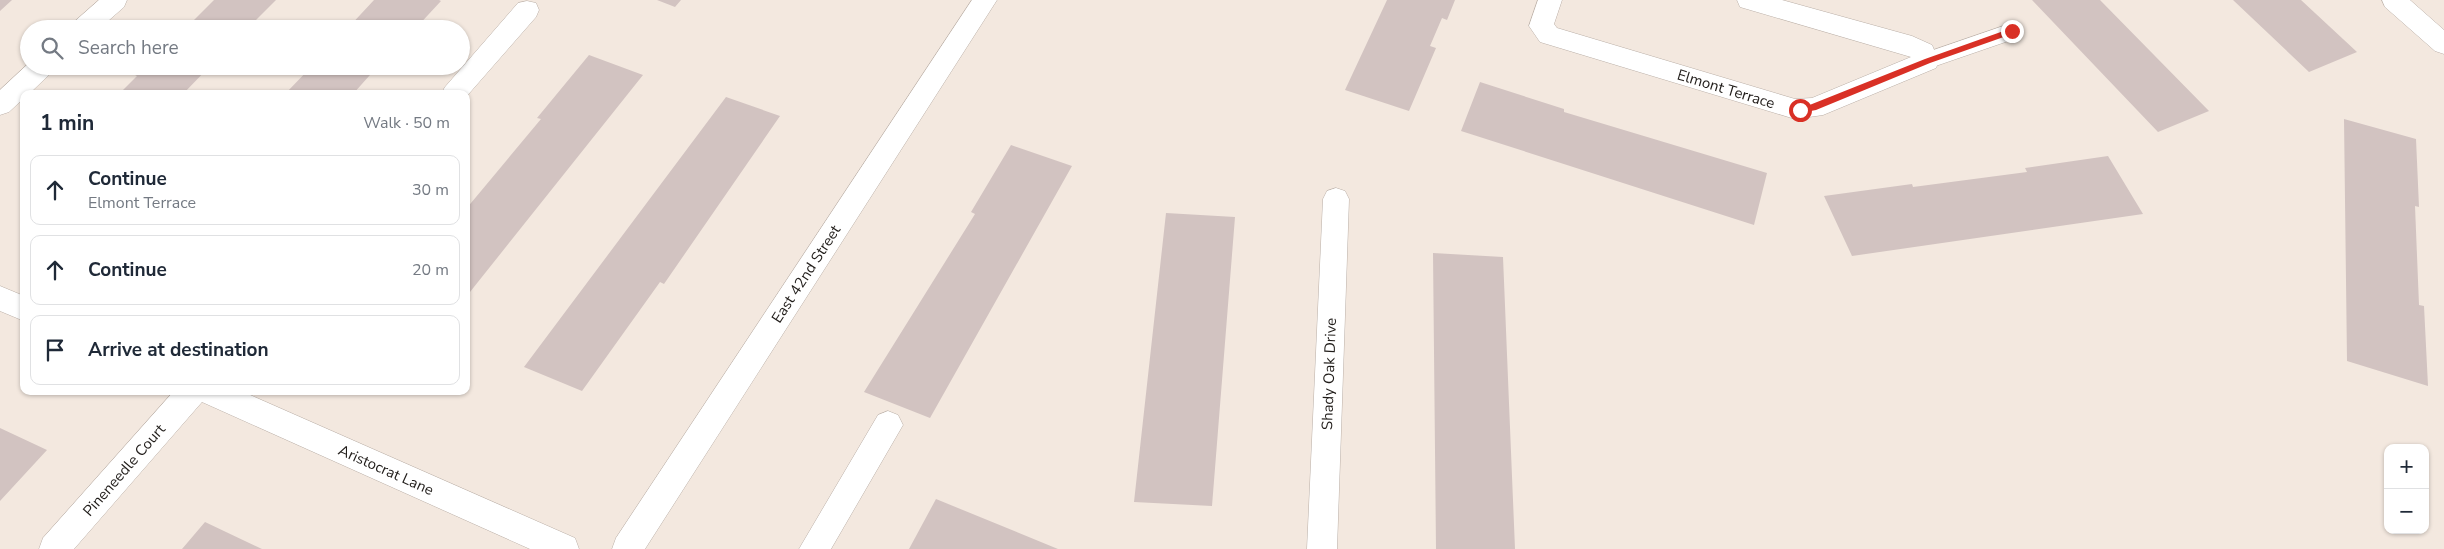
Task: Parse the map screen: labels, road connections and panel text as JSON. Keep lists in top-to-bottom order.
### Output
{
  "streets": {
    "street": [
      "Elmont Terrace",
      "East 42nd Street",
      "Shady Oak Drive",
      "Pineneedle Court",
      "Aristocrat Lane"
    ]
  },
  "page": {
    "search": "Search here",
    "heading": ["1 min", "Walk · 50 m"],
    "list": [
      ["Continue", "Elmont Terrace", "30 m"],
      ["Continue", "20 m"],
      "Arrive at destination"
    ],
    "map_buttons": ["+", "−"]
  }
}
